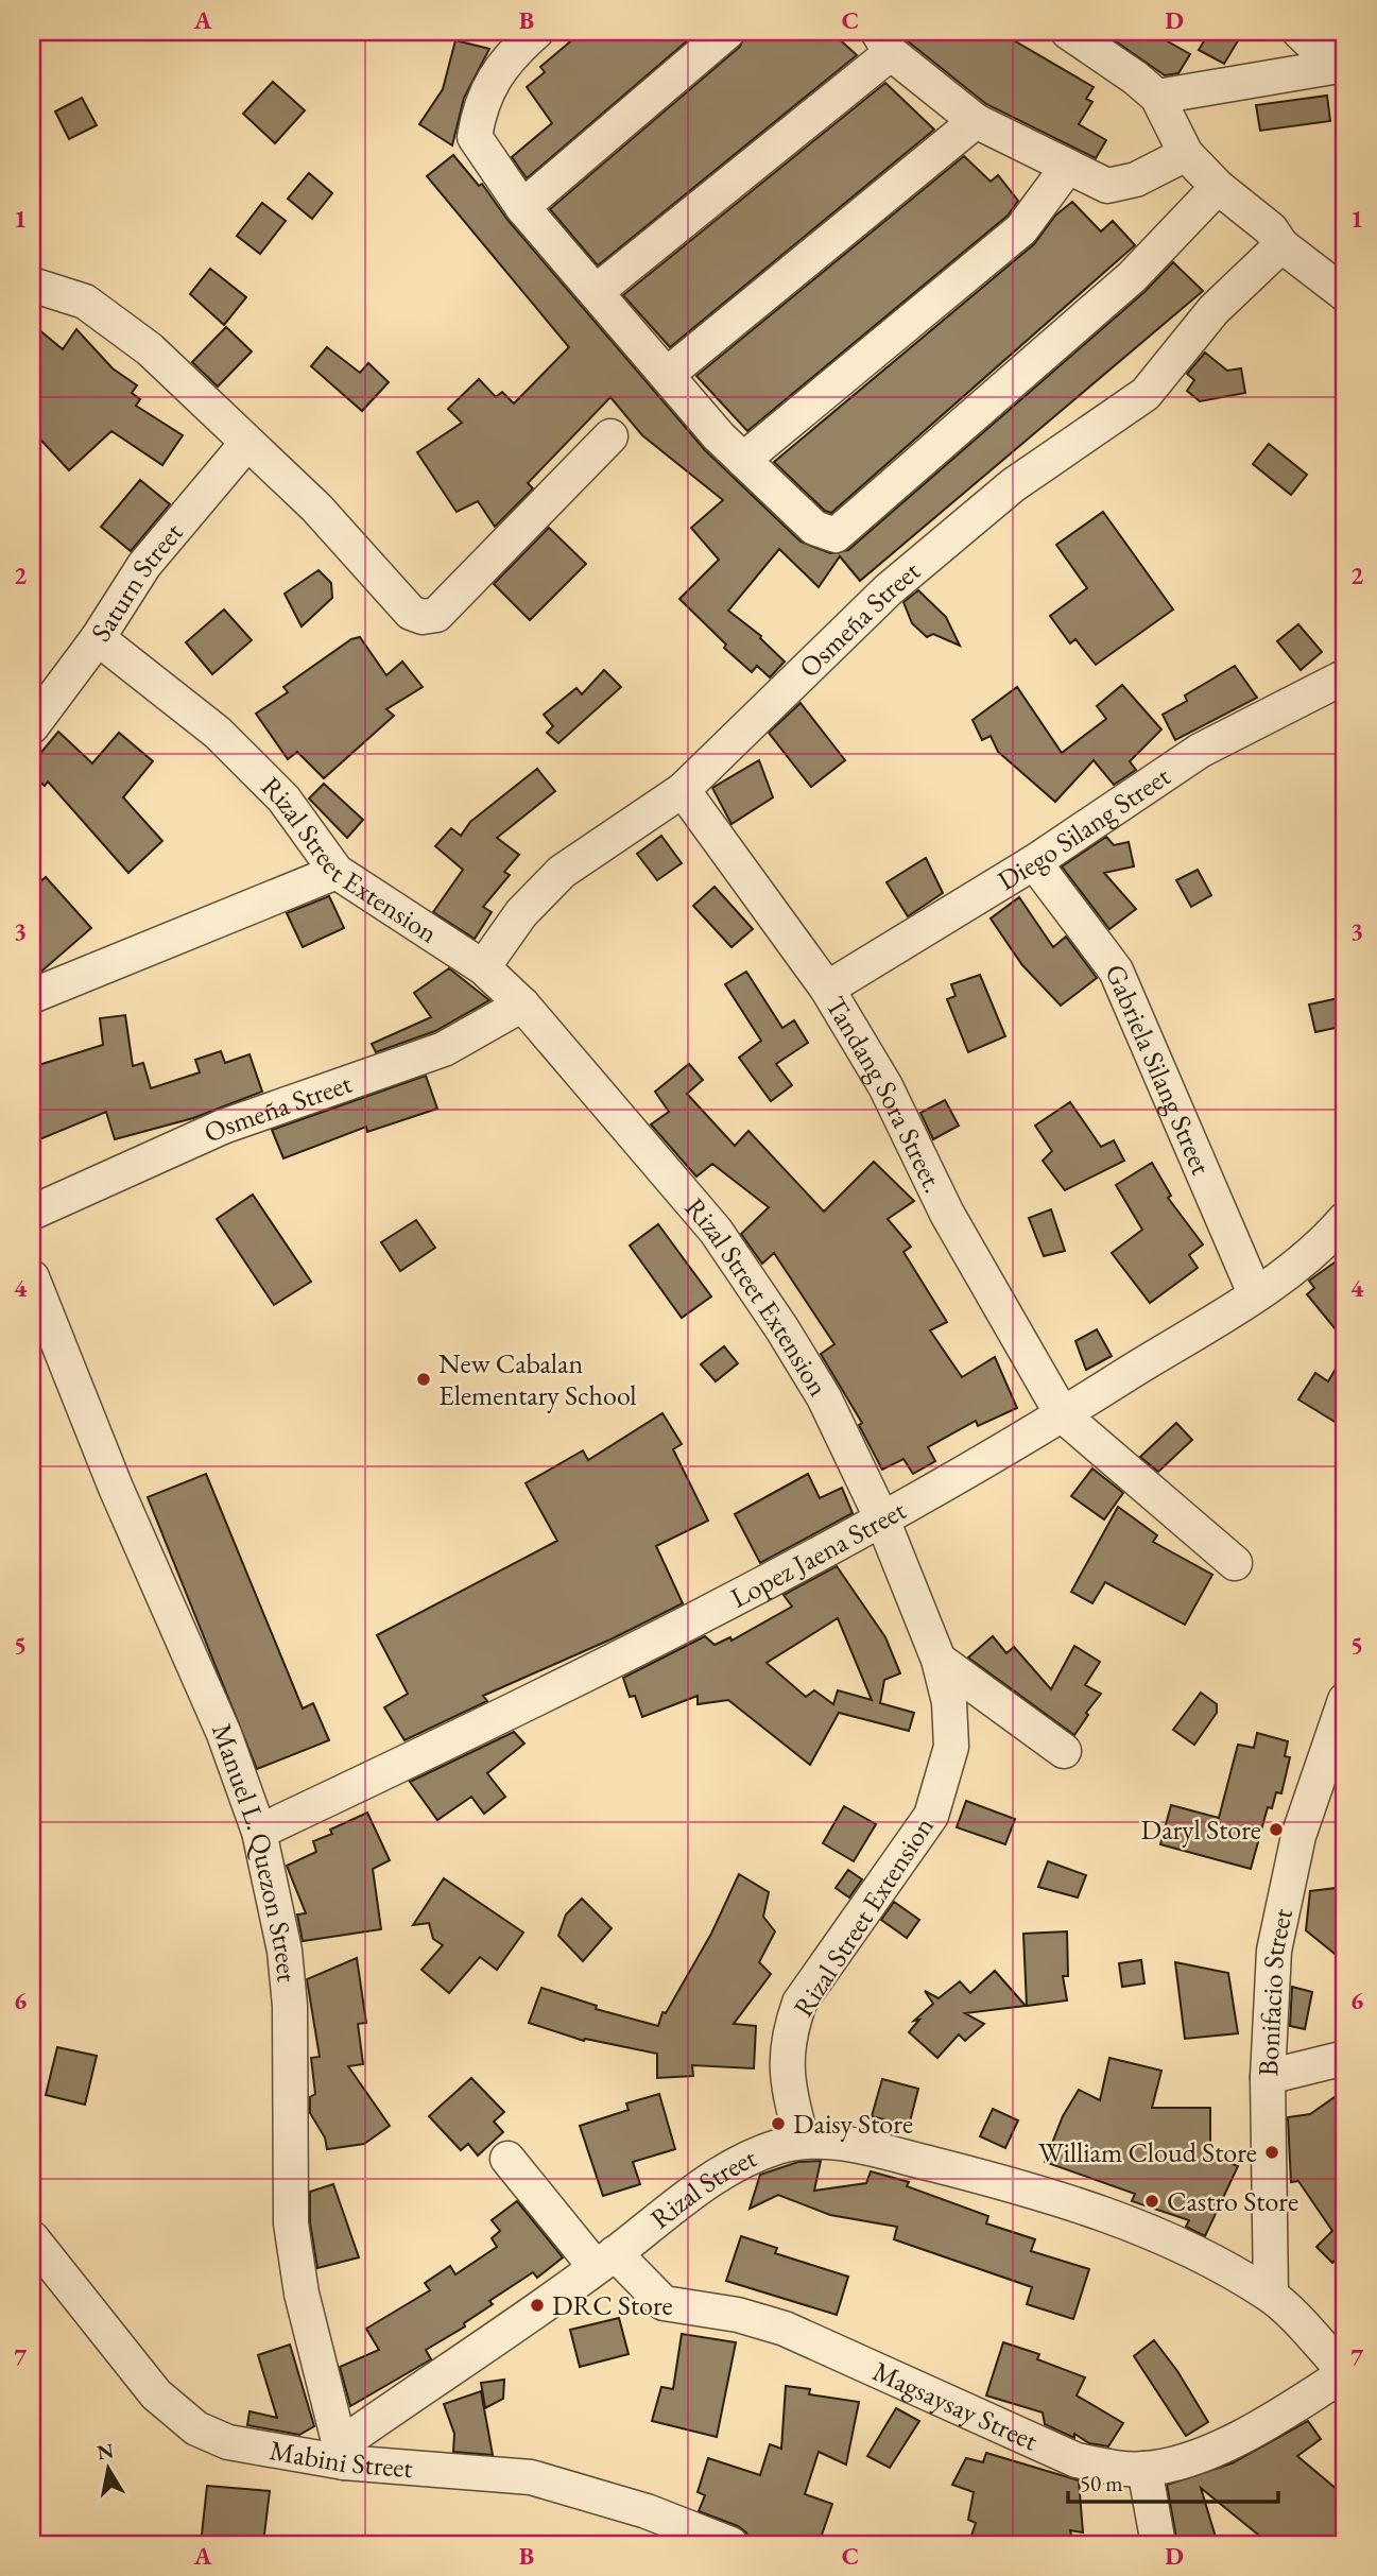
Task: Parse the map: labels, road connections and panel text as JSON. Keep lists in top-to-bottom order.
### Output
{
  "streets": {
    "street": [
      "Saturn Street",
      "Osmeña Street",
      "Diego Silang Street",
      "Rizal Street Extension",
      "Gabriela Silang Street",
      "Tandang Sora Street.",
      "Lopez Jaena Street",
      "Manuel L. Quezon Street",
      "Bonifacio Street",
      "Rizal Street",
      "Magsaysay Street",
      "Mabini Street"
    ]
  },
  "crossings": [
    ["Saturn Street", "Rizal Street Extension"],
    ["Osmeña Street", "Rizal Street Extension"],
    ["Osmeña Street", "Tandang Sora Street."],
    ["Diego Silang Street", "Gabriela Silang Street"],
    ["Diego Silang Street", "Tandang Sora Street."],
    ["Rizal Street Extension", "Lopez Jaena Street"],
    ["Rizal Street Extension", "Rizal Street"],
    ["Gabriela Silang Street", "Lopez Jaena Street"],
    ["Tandang Sora Street.", "Lopez Jaena Street"],
    ["Lopez Jaena Street", "Manuel L. Quezon Street"],
    ["Manuel L. Quezon Street", "Rizal Street"],
    ["Manuel L. Quezon Street", "Mabini Street"],
    ["Bonifacio Street", "Rizal Street"],
    ["Rizal Street", "Magsaysay Street"],
    ["Rizal Street", "Mabini Street"]
  ],
  "places": [
    "New Cabalan Elementary School",
    "Daryl Store",
    "Daisy Store",
    "William Cloud Store",
    "Castro Store",
    "DRC Store"
  ],
  "scale_bar": "50 m",
  "north": "top",
  "grid": {
    "columns": [
      "A",
      "B",
      "C",
      "D"
    ],
    "rows": [
      "1",
      "2",
      "3",
      "4",
      "5",
      "6",
      "7"
    ]
  }
}
